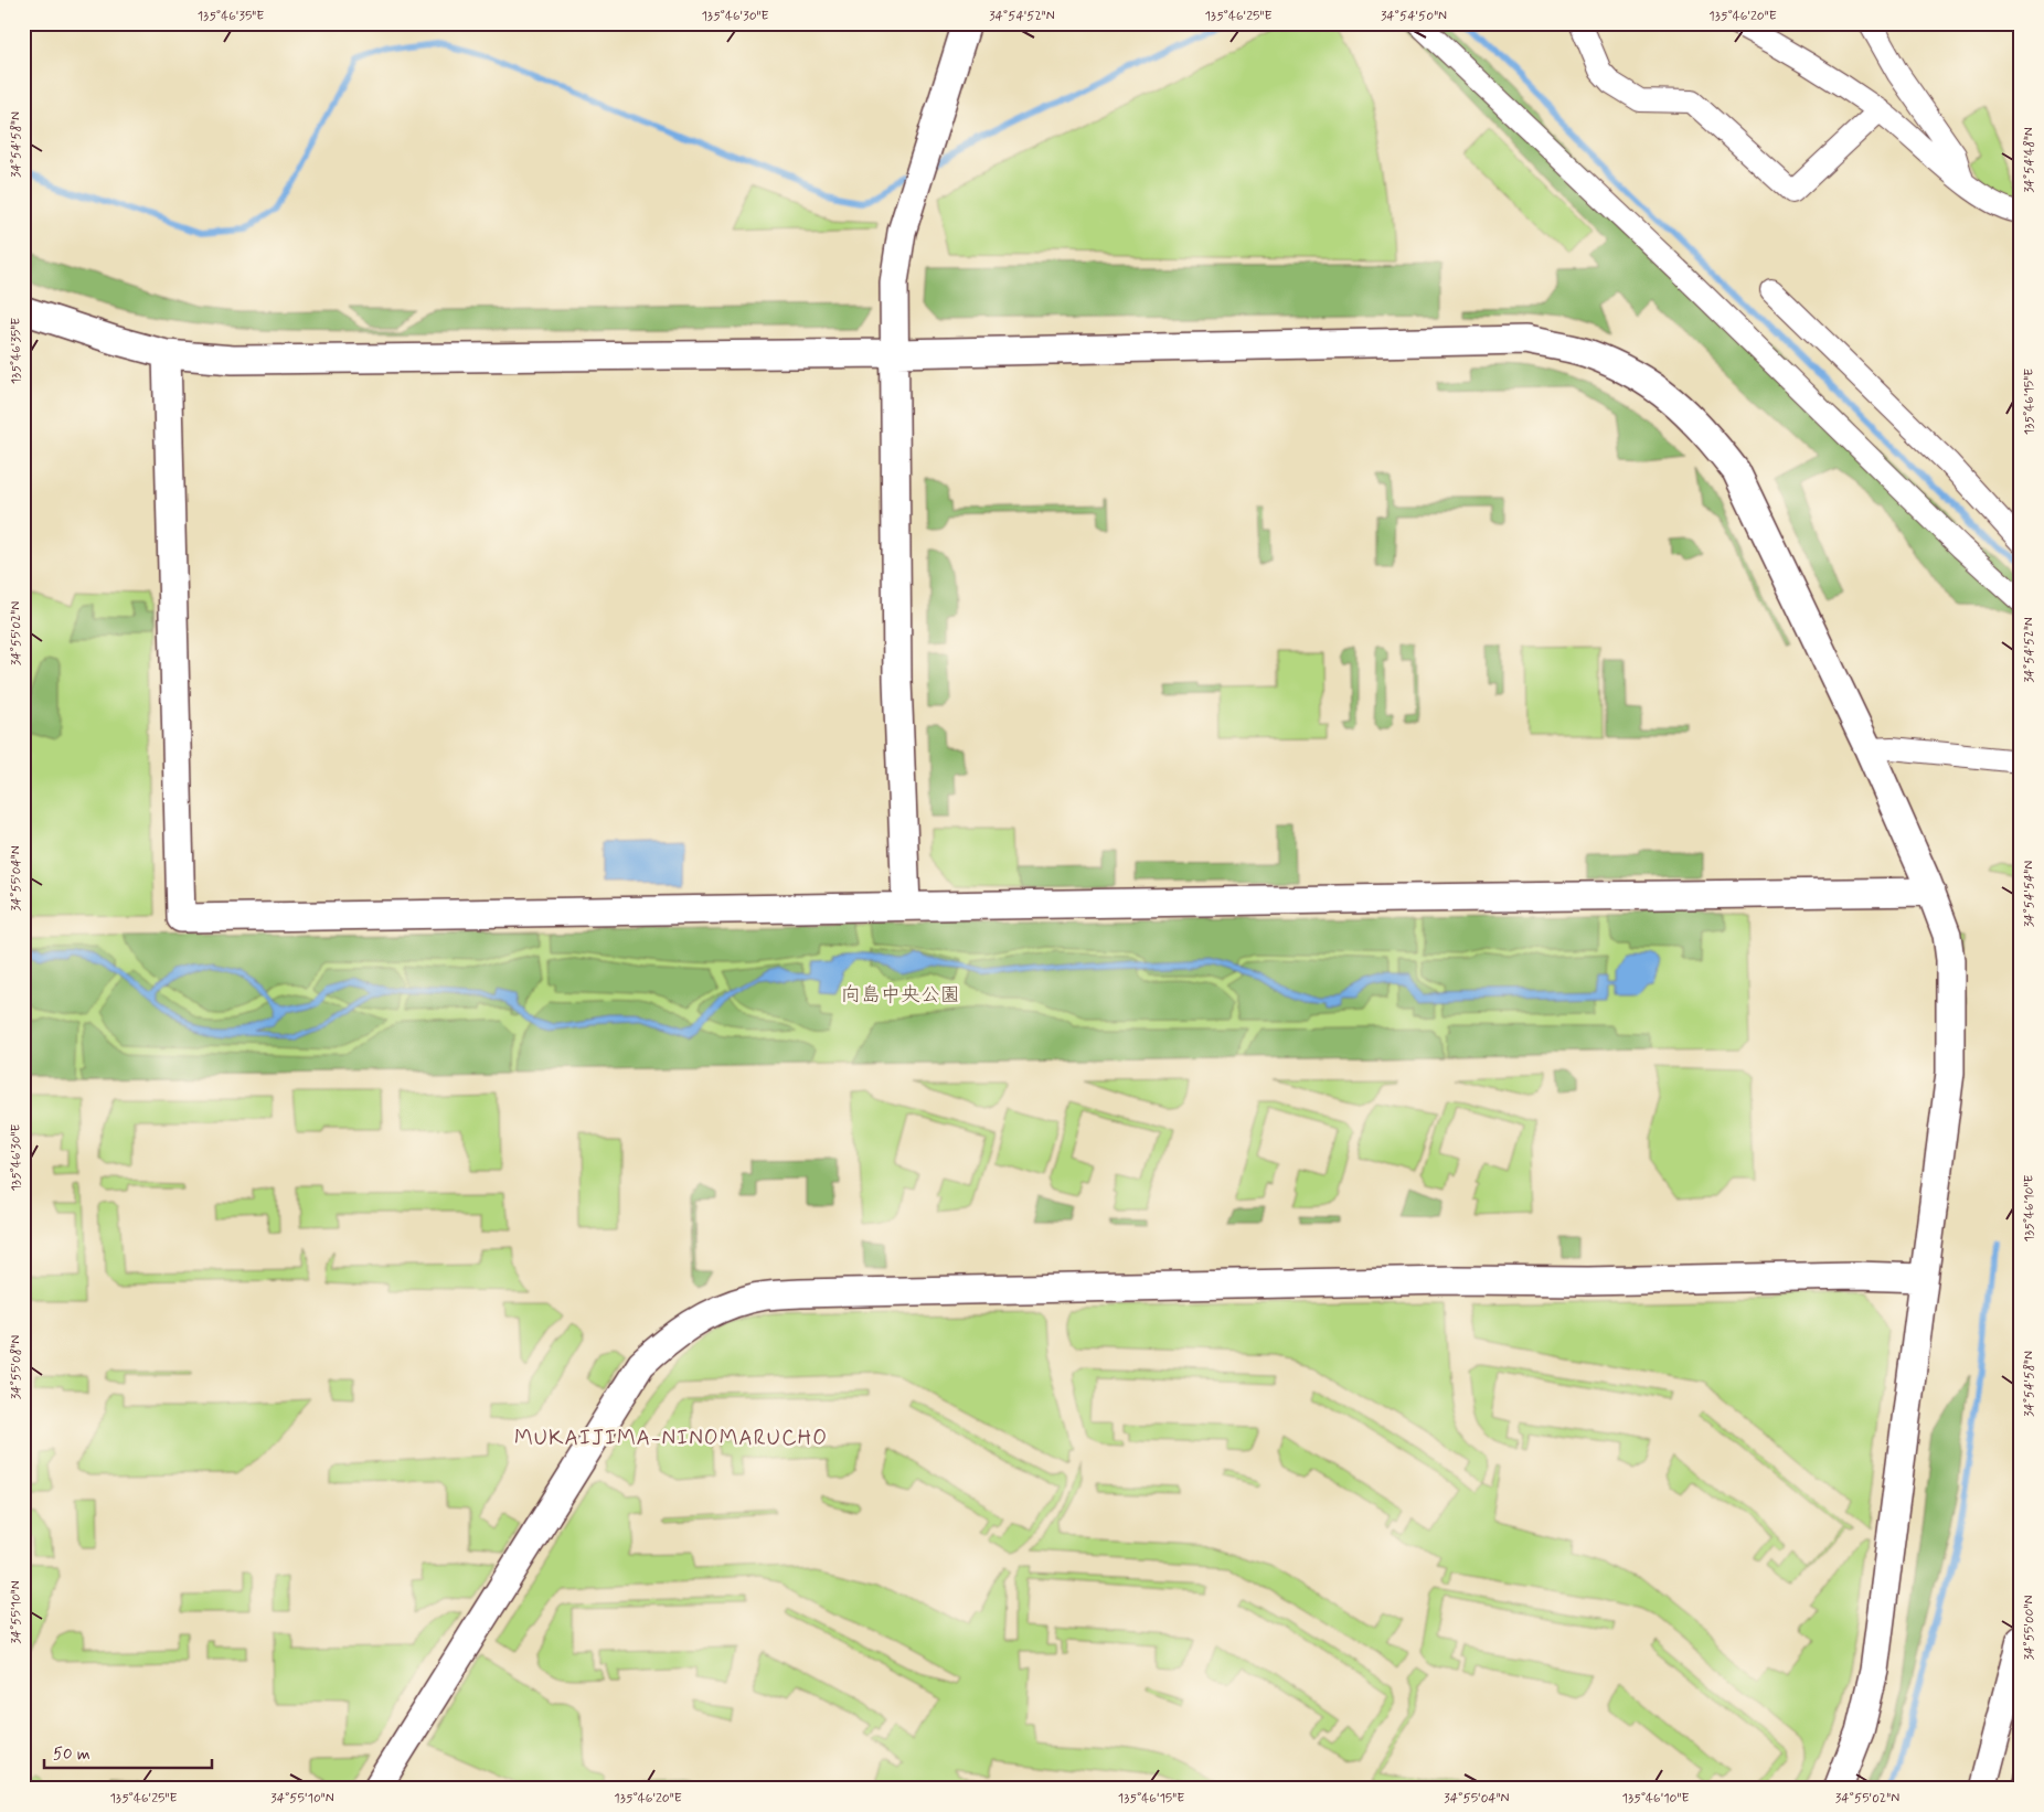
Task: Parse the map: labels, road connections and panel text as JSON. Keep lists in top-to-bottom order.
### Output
{
  "districts": ["MUKAIJIMA-NINOMARUCHO"],
  "parks": ["向島中央公園"],
  "scale_bar": "50 m",
  "coordinates": [
    "135°46'35\"E",
    "135°46'30\"E",
    "34°54'52\"N",
    "135°46'25\"E",
    "34°54'50\"N",
    "135°46'20\"E",
    "34°54'58\"N",
    "34°54'48\"N",
    "135°46'15\"E",
    "34°55'02\"N",
    "34°55'04\"N",
    "34°54'54\"N",
    "135°46'10\"E",
    "34°55'08\"N",
    "34°55'10\"N",
    "34°55'00\"N"
  ]
}
